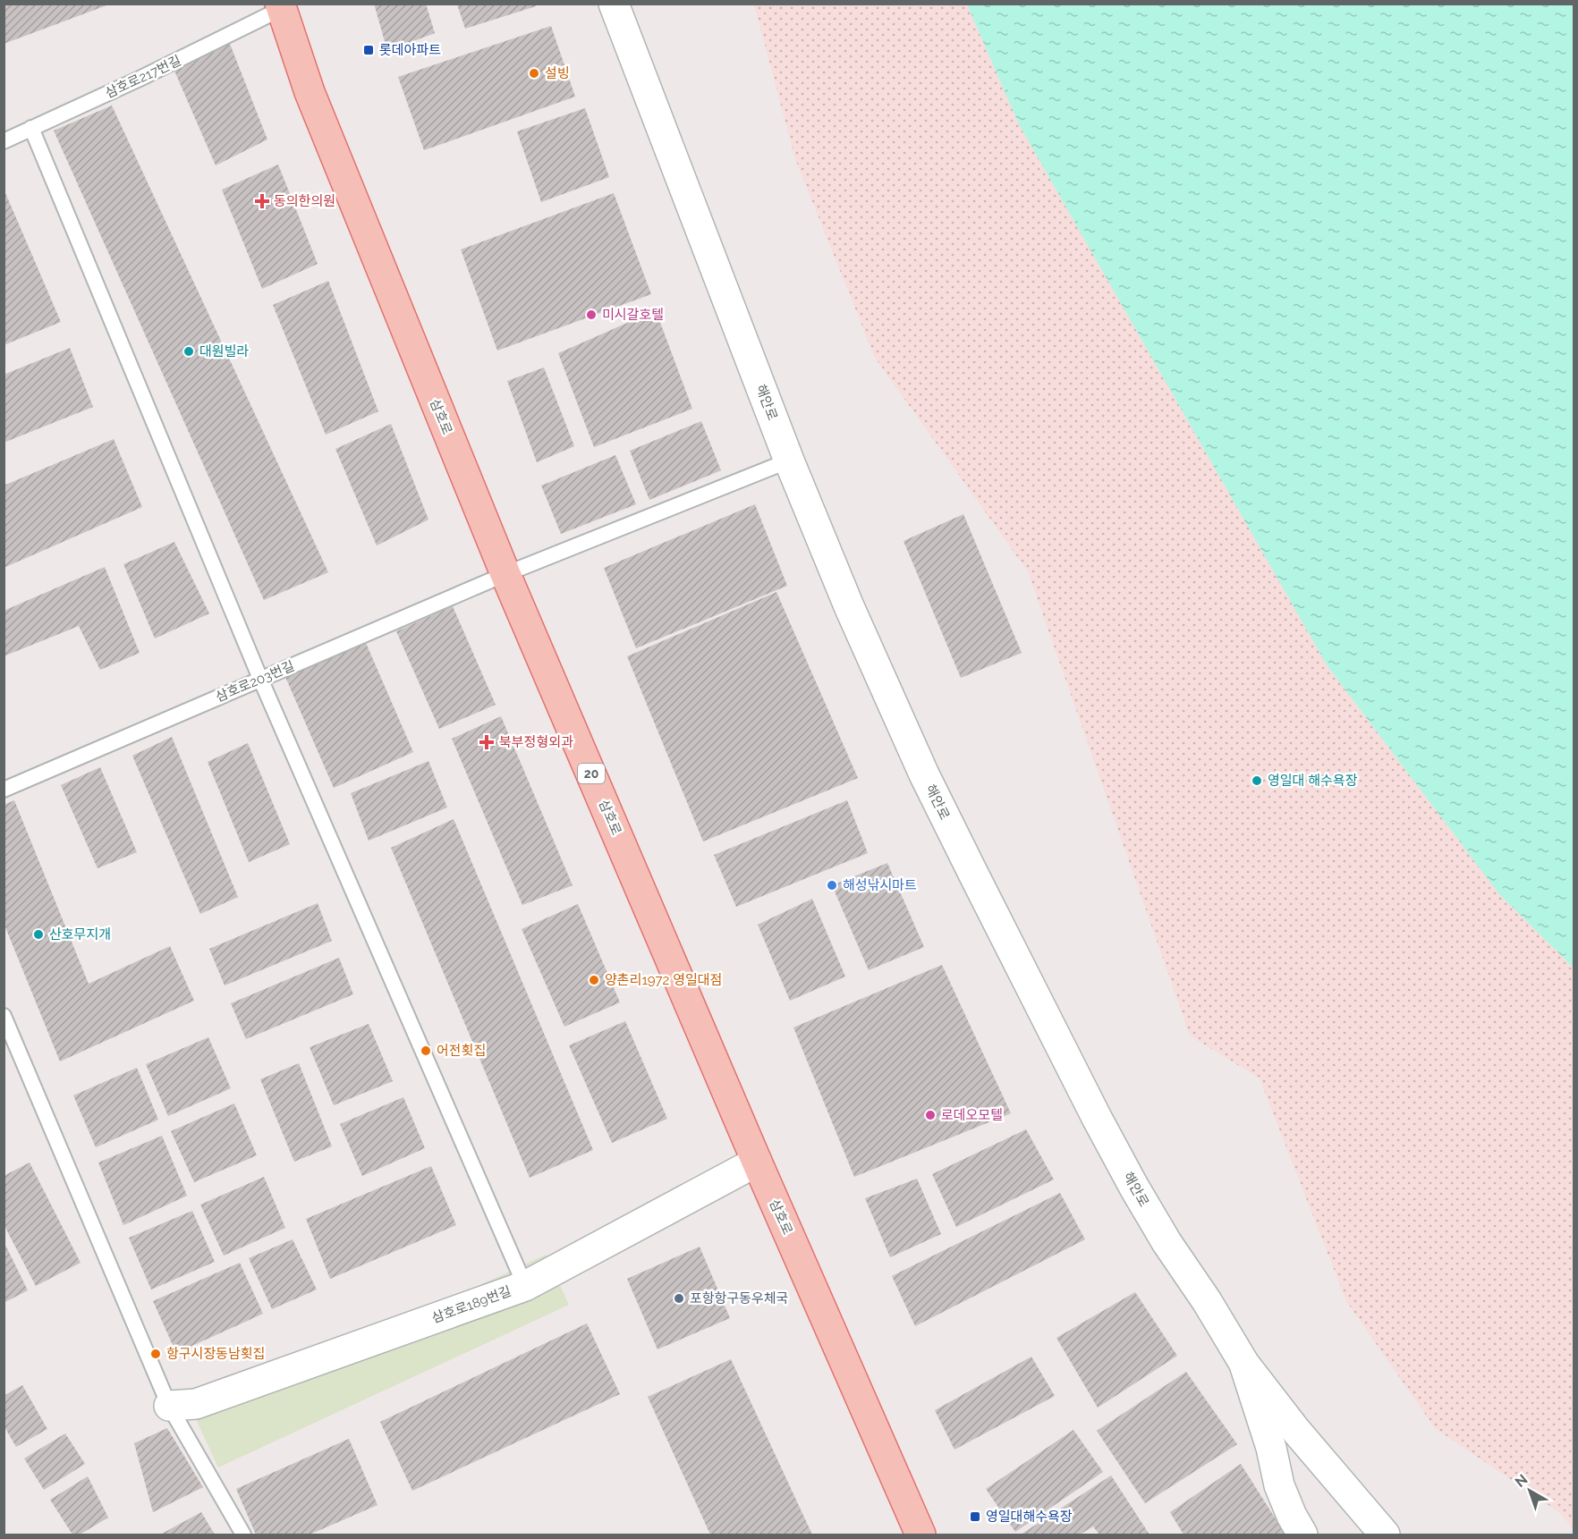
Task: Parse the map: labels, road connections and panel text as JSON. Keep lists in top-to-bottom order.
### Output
{
  "streets": {
    "main road": ["삼호로", "20"],
    "street": ["해안로", "삼호로189번길"],
    "lane": ["삼호로217번길", "삼호로203번길"]
  },
  "crossings": [
    ["삼호로217번길", "삼호로"],
    ["해안로", "삼호로203번길"],
    ["삼호로", "삼호로203번길"],
    ["삼호로", "삼호로189번길"]
  ],
  "places": {
    "transit": ["롯데아파트", "영일대해수욕장"],
    "other": [
      "설빙",
      "미시갈호텔",
      "대원빌라",
      "영일대 해수욕장",
      "해성낚시마트",
      "산호무지개",
      "양촌리1972 영일대점",
      "어전횟집",
      "로데오모텔",
      "포항항구동우체국",
      "항구시장동남횟집"
    ],
    "health": ["동의한의원", "북부정형외과"]
  },
  "north": "top left"
}
